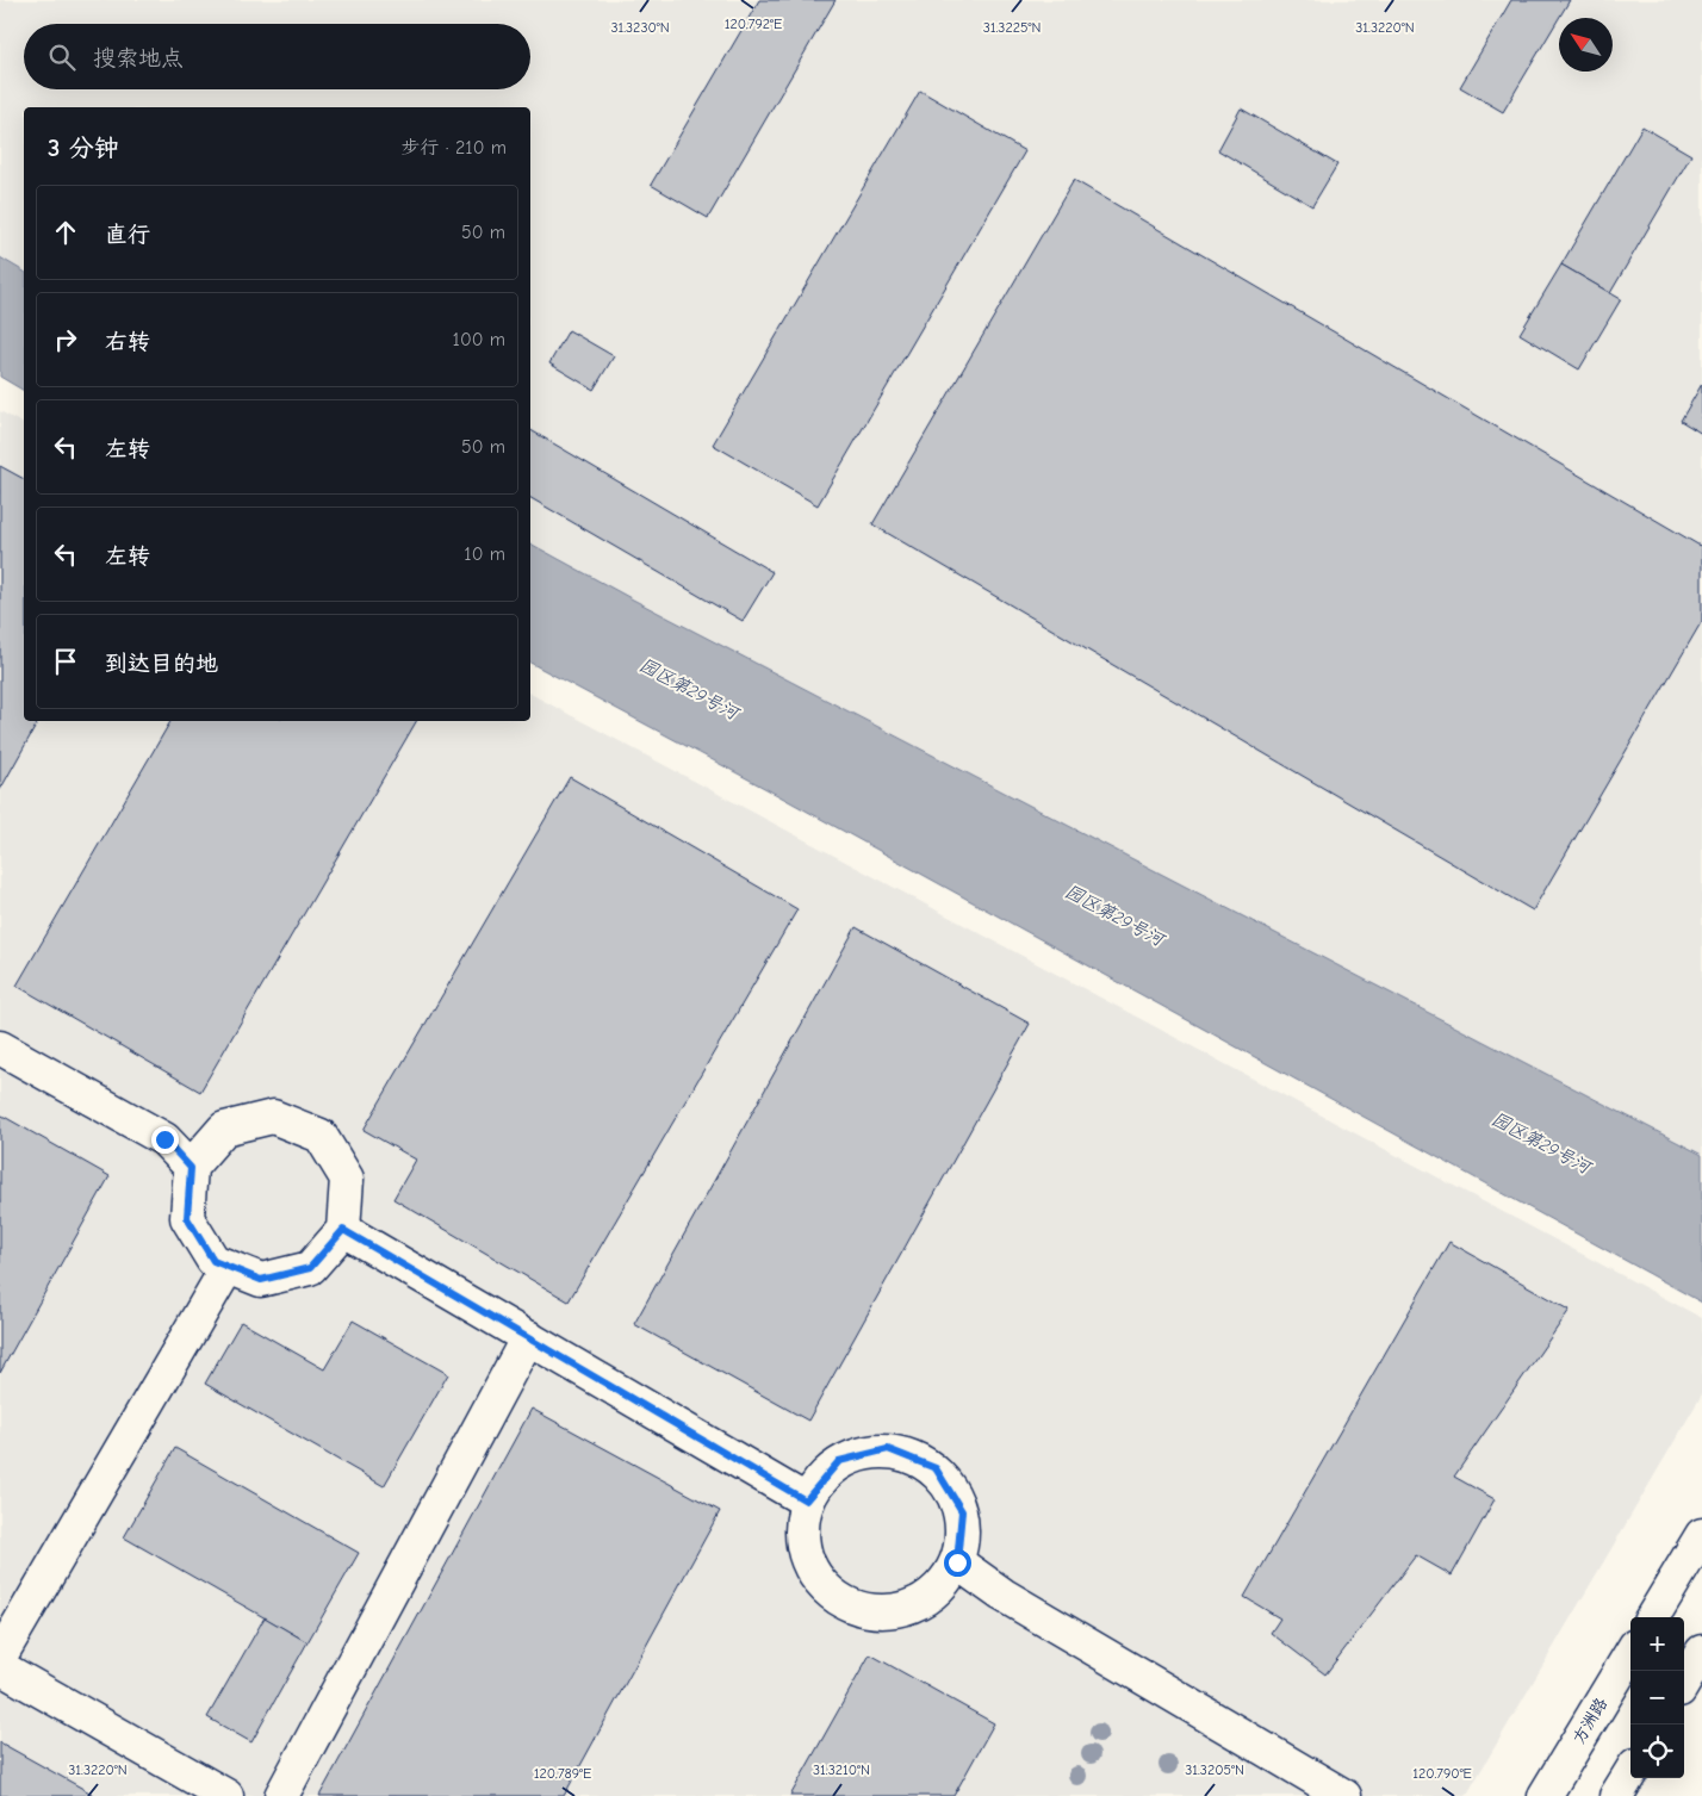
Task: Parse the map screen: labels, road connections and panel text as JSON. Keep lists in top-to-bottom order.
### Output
{
  "streets": {
    "main road": ["方洲路"]
  },
  "water": ["园区第29号河"],
  "north": "top left",
  "page": {
    "search": "搜索地点",
    "heading": ["3 分钟", "步行 · 210 m"],
    "list": [
      ["直行", "50 m"],
      ["右转", "100 m"],
      ["左转", "50 m"],
      ["左转", "10 m"],
      "到达目的地"
    ],
    "map_buttons": ["+", "−"]
  },
  "coordinates": [
    "120.792°E",
    "31.3230°N",
    "31.3225°N",
    "31.3220°N",
    "31.3210°N",
    "31.3205°N",
    "120.789°E",
    "120.790°E"
  ]
}
